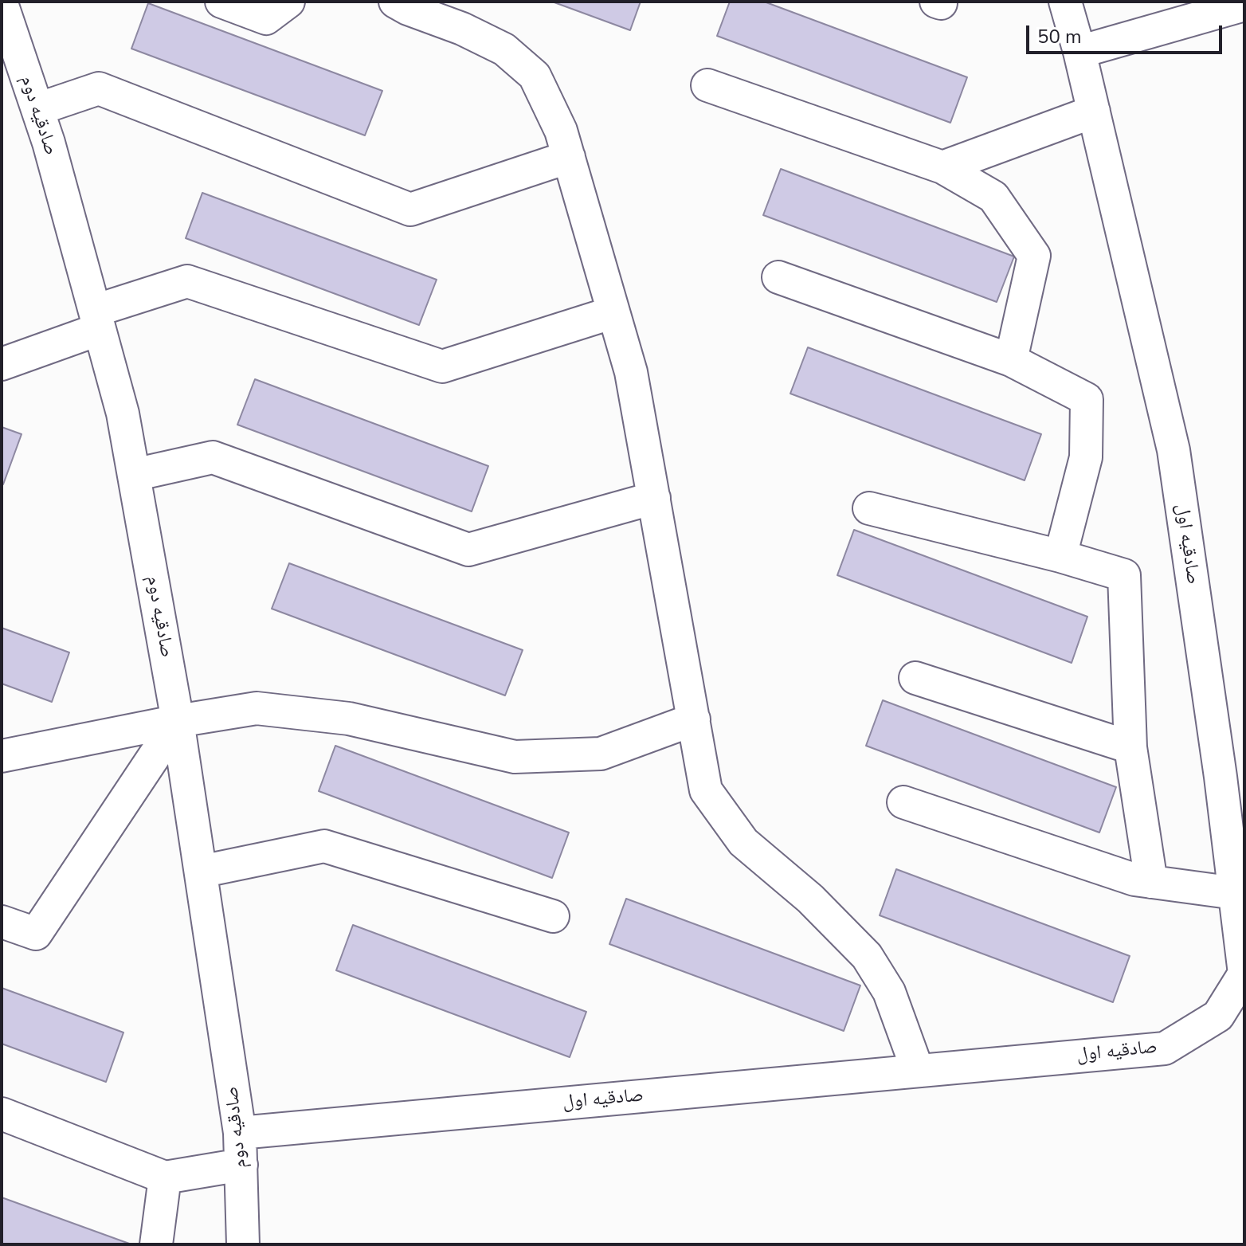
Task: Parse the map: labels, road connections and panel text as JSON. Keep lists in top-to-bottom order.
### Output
{
  "streets": {
    "street": ["صادقیه دوم", "صادقیه اول"]
  },
  "crossings": [
    ["صادقیه دوم", "صادقیه اول"]
  ],
  "scale_bar": "50 m"
}
